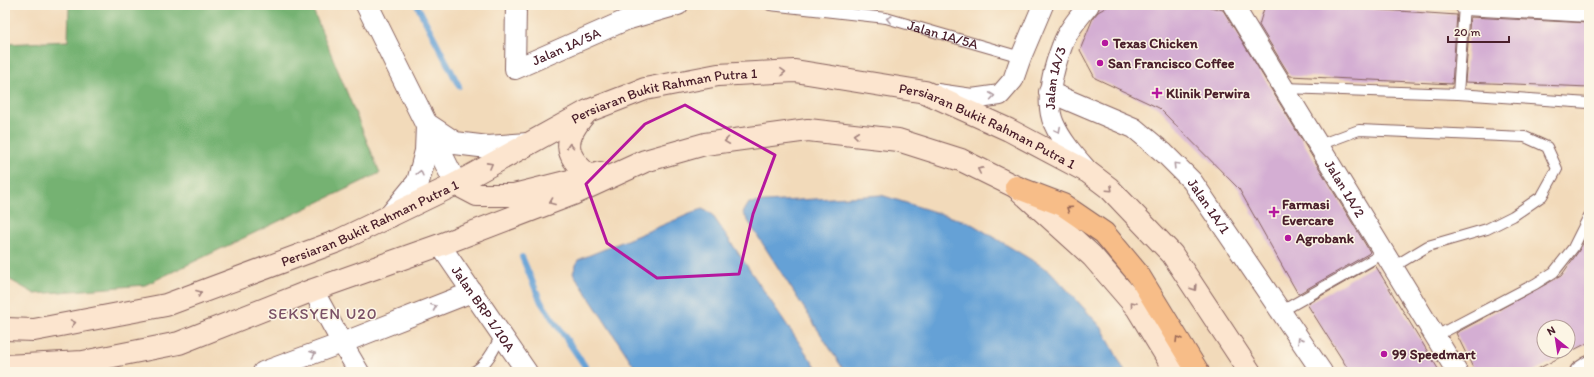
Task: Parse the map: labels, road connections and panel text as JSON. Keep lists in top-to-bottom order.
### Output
{
  "streets": {
    "main road": ["Persiaran Bukit Rahman Putra 1"],
    "street": [
      "Jalan 1A/5A",
      "Jalan 1A/3",
      "Jalan 1A/2",
      "Jalan 1A/1",
      "Jalan BRP 1/10A"
    ]
  },
  "crossings": [
    ["Jalan 1A/3", "Persiaran Bukit Rahman Putra 1"],
    ["Jalan 1A/3", "Jalan 1A/1"]
  ],
  "one_way": ["Jalan 1A/5A", "Jalan 1A/3", "Jalan 1A/1"],
  "districts": ["SEKSYEN U20"],
  "places": {
    "other": [
      "Texas Chicken",
      "San Francisco Coffee",
      "Agrobank",
      "99 Speedmart"
    ],
    "health": ["Klinik Perwira", "Farmasi Evercare"]
  },
  "scale_bar": "20 m",
  "north": "top left"
}
